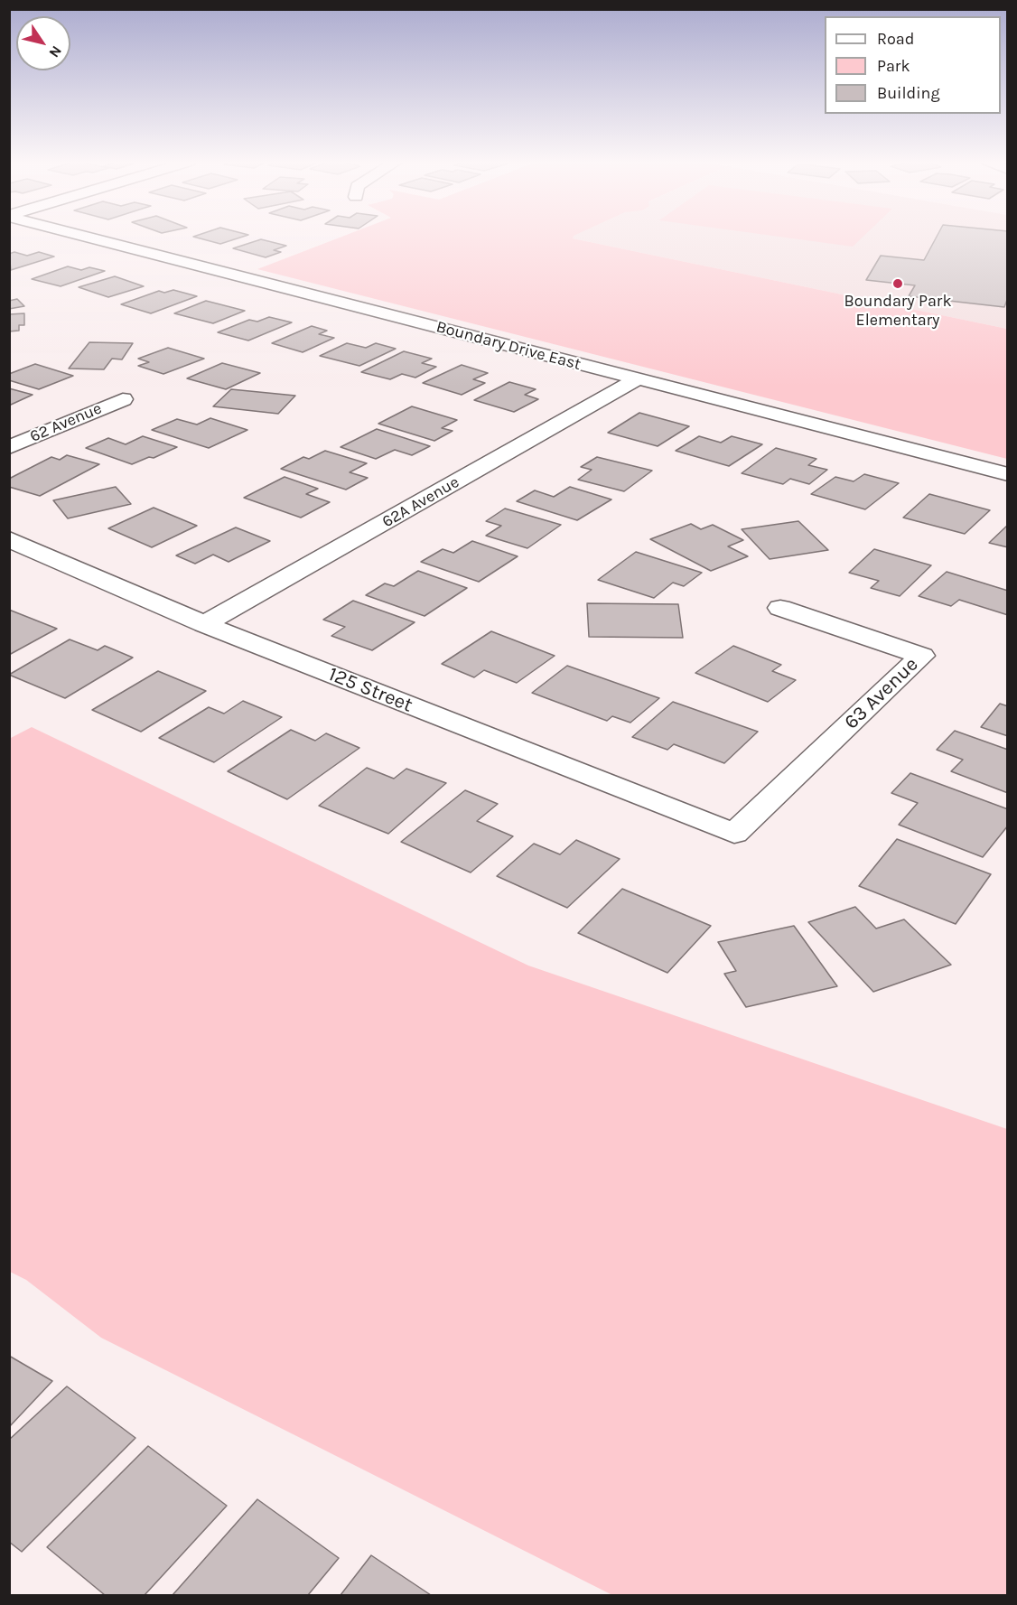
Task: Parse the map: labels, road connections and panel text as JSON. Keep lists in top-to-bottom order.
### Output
{
  "streets": {
    "street": [
      "Boundary Drive East",
      "62 Avenue",
      "62A Avenue",
      "125 Street",
      "63 Avenue"
    ]
  },
  "crossings": [
    ["Boundary Drive East", "62A Avenue"],
    ["62A Avenue", "125 Street"],
    ["125 Street", "63 Avenue"]
  ],
  "places": ["Boundary Park Elementary"],
  "legend": ["Road", "Park", "Building"],
  "north": "bottom right"
}
